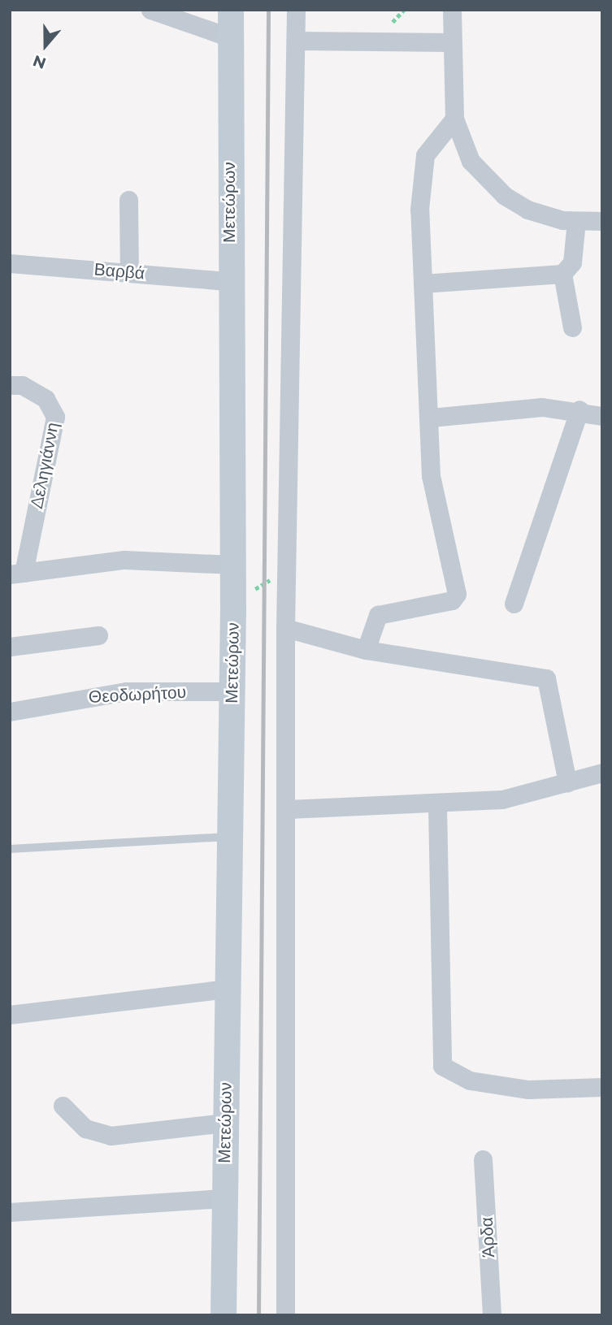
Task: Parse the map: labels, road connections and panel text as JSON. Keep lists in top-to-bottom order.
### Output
{
  "streets": {
    "main road": ["Μετεώρων"],
    "street": [
      "Βαρβά",
      "Δεληγιάννη",
      "Θεοδωρήτου",
      "Άρδα"
    ]
  },
  "crossings": [
    ["Μετεώρων", "Βαρβά"],
    ["Μετεώρων", "Θεοδωρήτου"]
  ],
  "north": "bottom"
}
